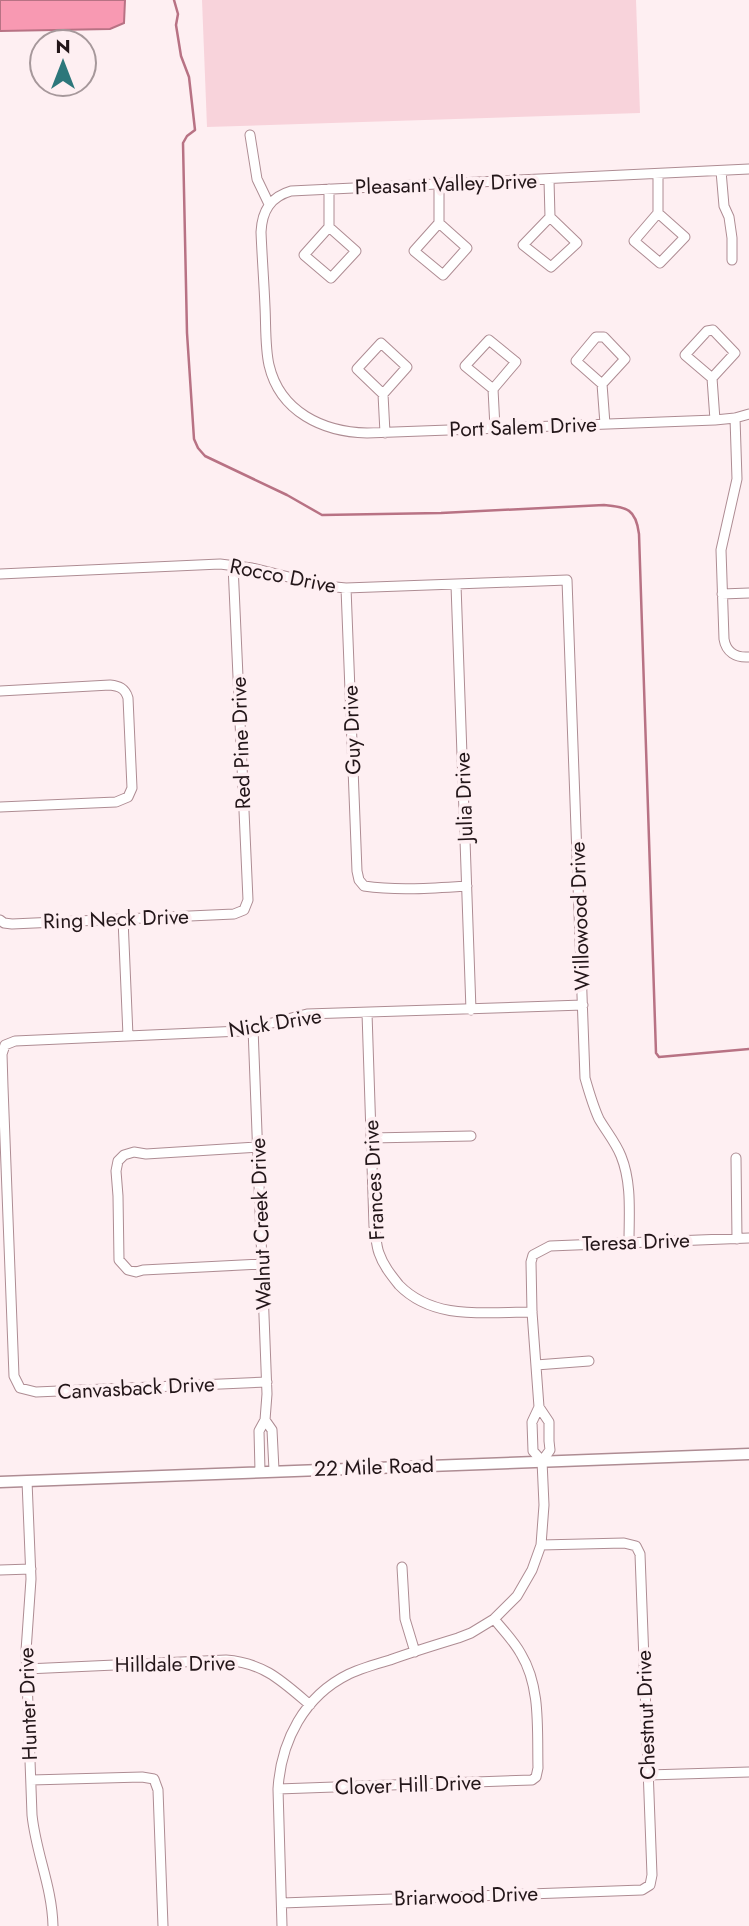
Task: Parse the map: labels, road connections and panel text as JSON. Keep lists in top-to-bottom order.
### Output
{
  "streets": {
    "street": [
      "Pleasant Valley Drive",
      "Port Salem Drive",
      "Rocco Drive",
      "Guy Drive",
      "Red Pine Drive",
      "Julia Drive",
      "Willowood Drive",
      "Ring Neck Drive",
      "Nick Drive",
      "Frances Drive",
      "Walnut Creek Drive",
      "Teresa Drive",
      "Canvasback Drive",
      "22 Mile Road",
      "Hilldale Drive",
      "Hunter Drive",
      "Chestnut Drive",
      "Clover Hill Drive",
      "Briarwood Drive"
    ]
  },
  "crossings": [
    ["Pleasant Valley Drive", "Port Salem Drive"],
    ["Rocco Drive", "Guy Drive"],
    ["Rocco Drive", "Red Pine Drive"],
    ["Rocco Drive", "Julia Drive"],
    ["Rocco Drive", "Willowood Drive"],
    ["Guy Drive", "Julia Drive"],
    ["Red Pine Drive", "Ring Neck Drive"],
    ["Julia Drive", "Nick Drive"],
    ["Willowood Drive", "Nick Drive"],
    ["Willowood Drive", "Teresa Drive"],
    ["Nick Drive", "Frances Drive"],
    ["Nick Drive", "Walnut Creek Drive"],
    ["Nick Drive", "Canvasback Drive"],
    ["Frances Drive", "Teresa Drive"],
    ["Walnut Creek Drive", "Canvasback Drive"],
    ["Walnut Creek Drive", "22 Mile Road"],
    ["22 Mile Road", "Hunter Drive"],
    ["Hilldale Drive", "Hunter Drive"],
    ["Chestnut Drive", "Briarwood Drive"]
  ],
  "north": "top"
}
